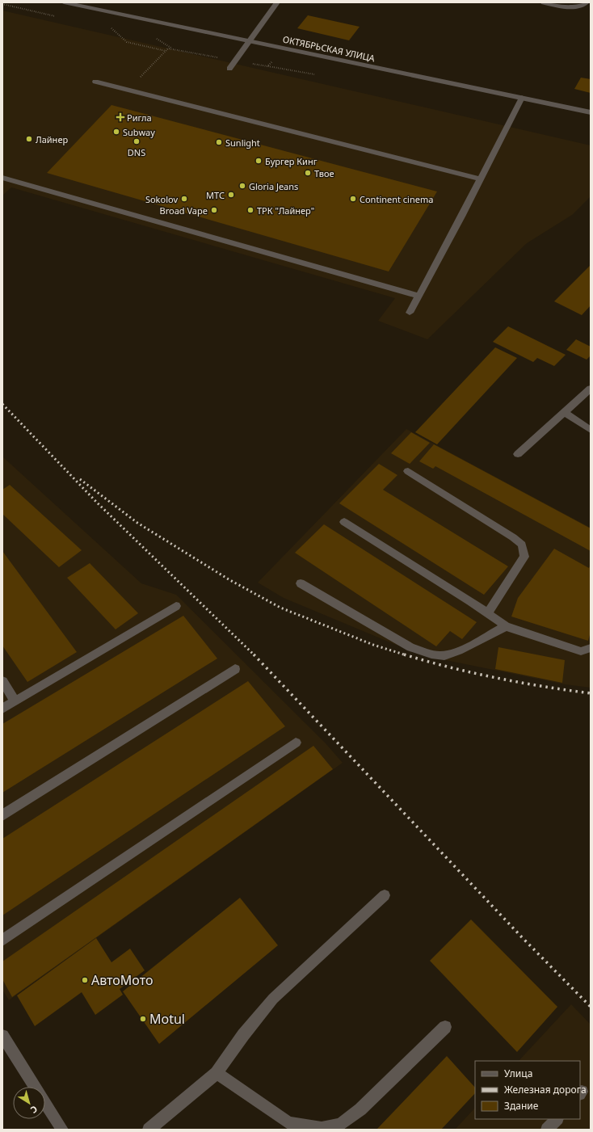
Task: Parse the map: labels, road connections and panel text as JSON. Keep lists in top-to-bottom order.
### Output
{
  "streets": {
    "street": ["ОКТЯБРЬСКАЯ УЛИЦА"]
  },
  "places": {
    "health": ["Ригла"],
    "other": [
      "Subway",
      "Лайнер",
      "DNS",
      "Sunlight",
      "Бургер Кинг",
      "Твое",
      "Gloria Jeans",
      "МТС",
      "Sokolov",
      "Continent cinema",
      "Broad Vape",
      "ТРК \"Лайнер\"",
      "АвтоМото",
      "Motul"
    ]
  },
  "legend": ["Улица", "Железная дорога", "Здание"],
  "north": "bottom right"
}
